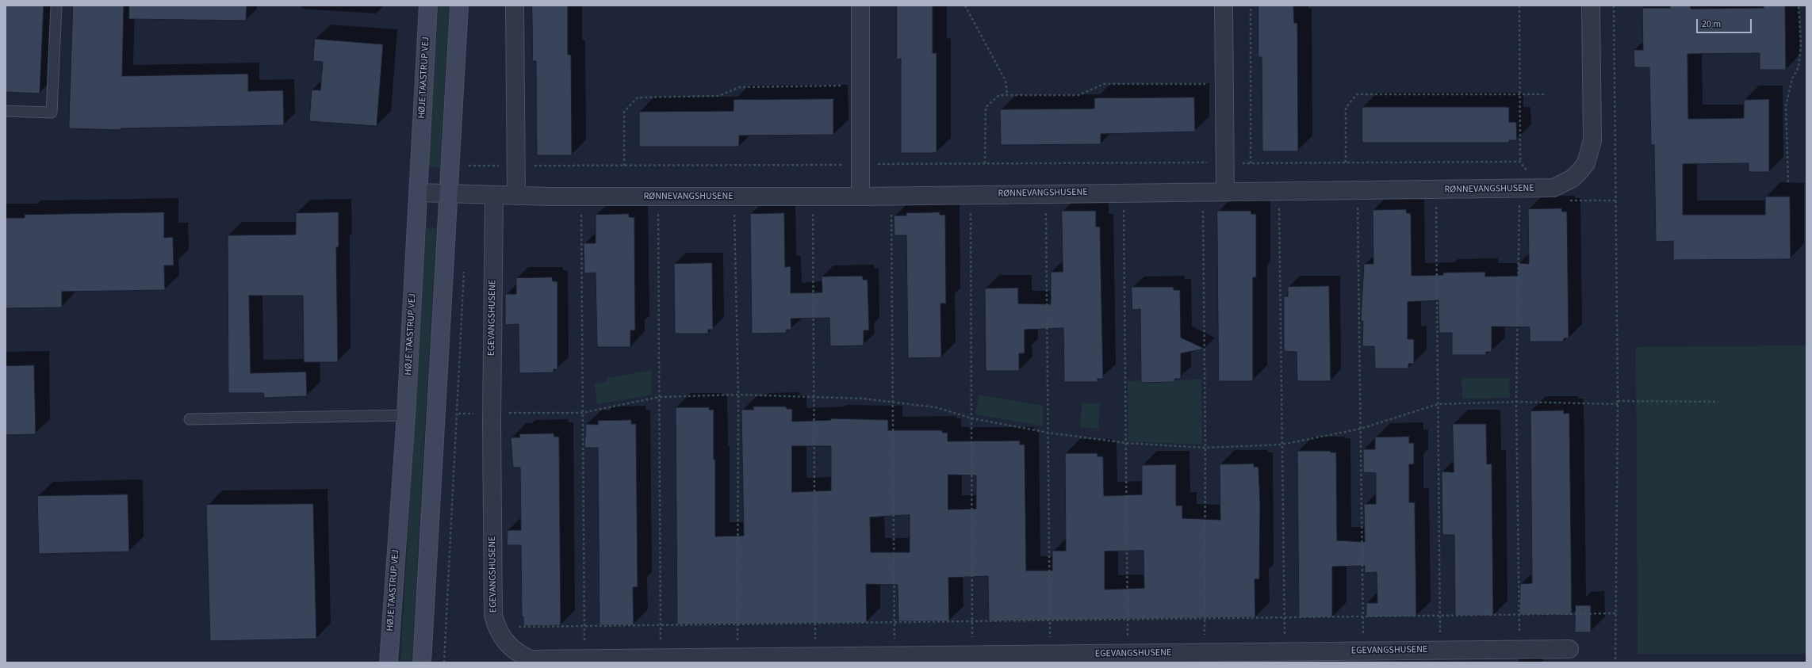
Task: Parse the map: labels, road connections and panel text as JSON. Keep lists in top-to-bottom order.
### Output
{
  "streets": {
    "street": ["HØJE TAASTRUP VEJ", "RØNNEVANGSHUSENE", "EGEVANGSHUSENE"]
  },
  "crossings": [
    ["HØJE TAASTRUP VEJ", "RØNNEVANGSHUSENE"],
    ["RØNNEVANGSHUSENE", "EGEVANGSHUSENE"]
  ],
  "scale_bar": "20 m"
}
